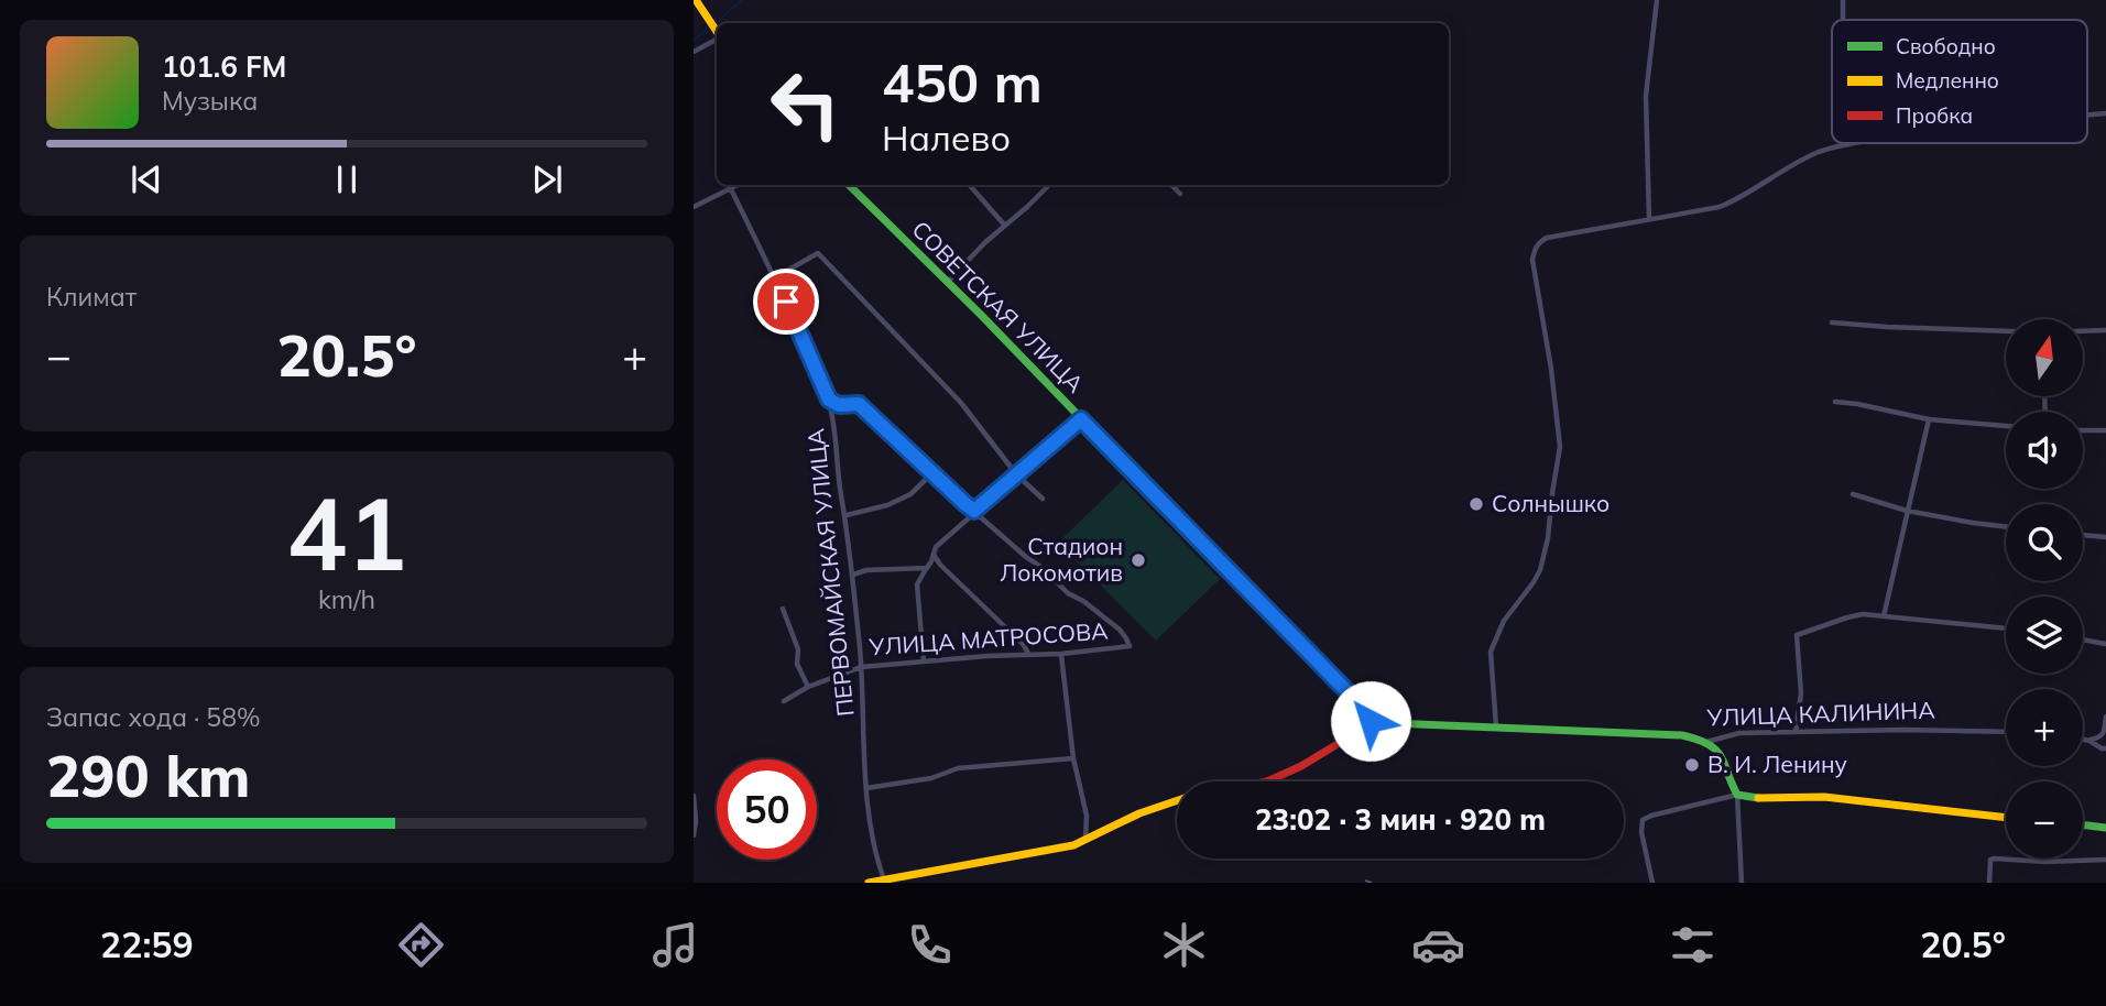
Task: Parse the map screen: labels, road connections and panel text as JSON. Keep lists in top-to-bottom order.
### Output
{
  "streets": {
    "main road": ["СОВЕТСКАЯ УЛИЦА", "УЛИЦА КАЛИНИНА"],
    "street": ["ПЕРВОМАЙСКАЯ УЛИЦА", "УЛИЦА МАТРОСОВА"]
  },
  "crossings": [
    ["ПЕРВОМАЙСКАЯ УЛИЦА", "УЛИЦА МАТРОСОВА"]
  ],
  "places": ["Солнышко", "Стадион Локомотив", "В. И. Ленину"],
  "legend": ["Свободно", "Медленно", "Пробка"],
  "north": "top",
  "page": {
    "turn": ["450 m", "Налево"],
    "song": ["101.6 FM", "Музыка"],
    "tile": [
      "Климат",
      ["41", "km/h"],
      ["Запас хода · 58%", "290 km"]
    ],
    "map_buttons": ["+", "−"],
    "heat": ["−", "20.5°", "+"],
    "limit": "50",
    "trip": "23:02 · 3 мин · 920 m",
    "tabs": ["22:59", "20.5°"]
  }
}
